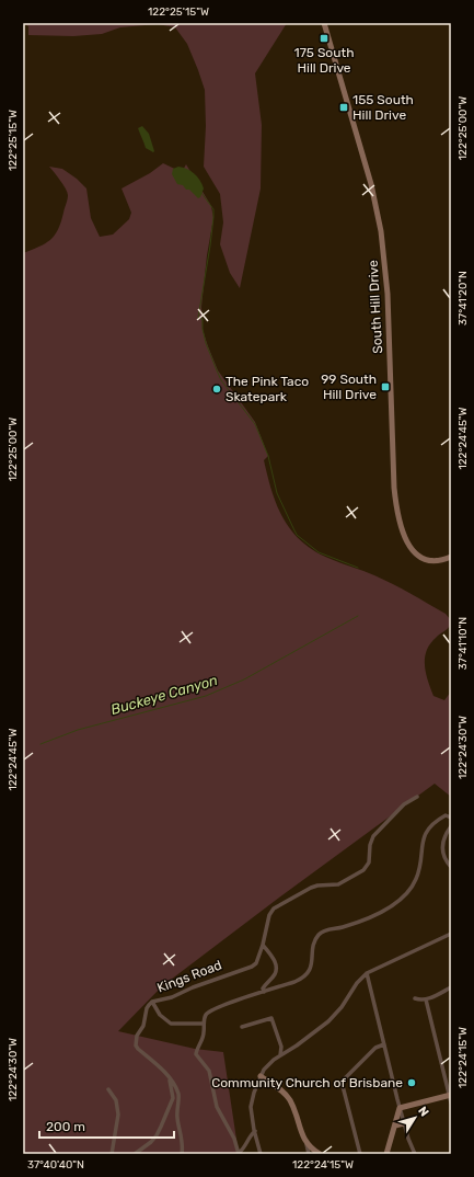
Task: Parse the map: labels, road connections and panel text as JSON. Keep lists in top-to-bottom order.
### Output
{
  "streets": {
    "street": ["South Hill Drive", "Kings Road"]
  },
  "water": ["Buckeye Canyon"],
  "places": {
    "transit": ["175 South Hill Drive", "155 South Hill Drive", "99 South Hill Drive"],
    "other": ["The Pink Taco Skatepark", "Community Church of Brisbane"]
  },
  "scale_bar": "200 m",
  "north": "top right",
  "coordinates": [
    "122°25'15\"W",
    "122°25'00\"W",
    "37°41'20\"N",
    "122°24'45\"W",
    "37°41'10\"N",
    "122°24'30\"W",
    "122°24'15\"W",
    "37°40'40\"N"
  ]
}
